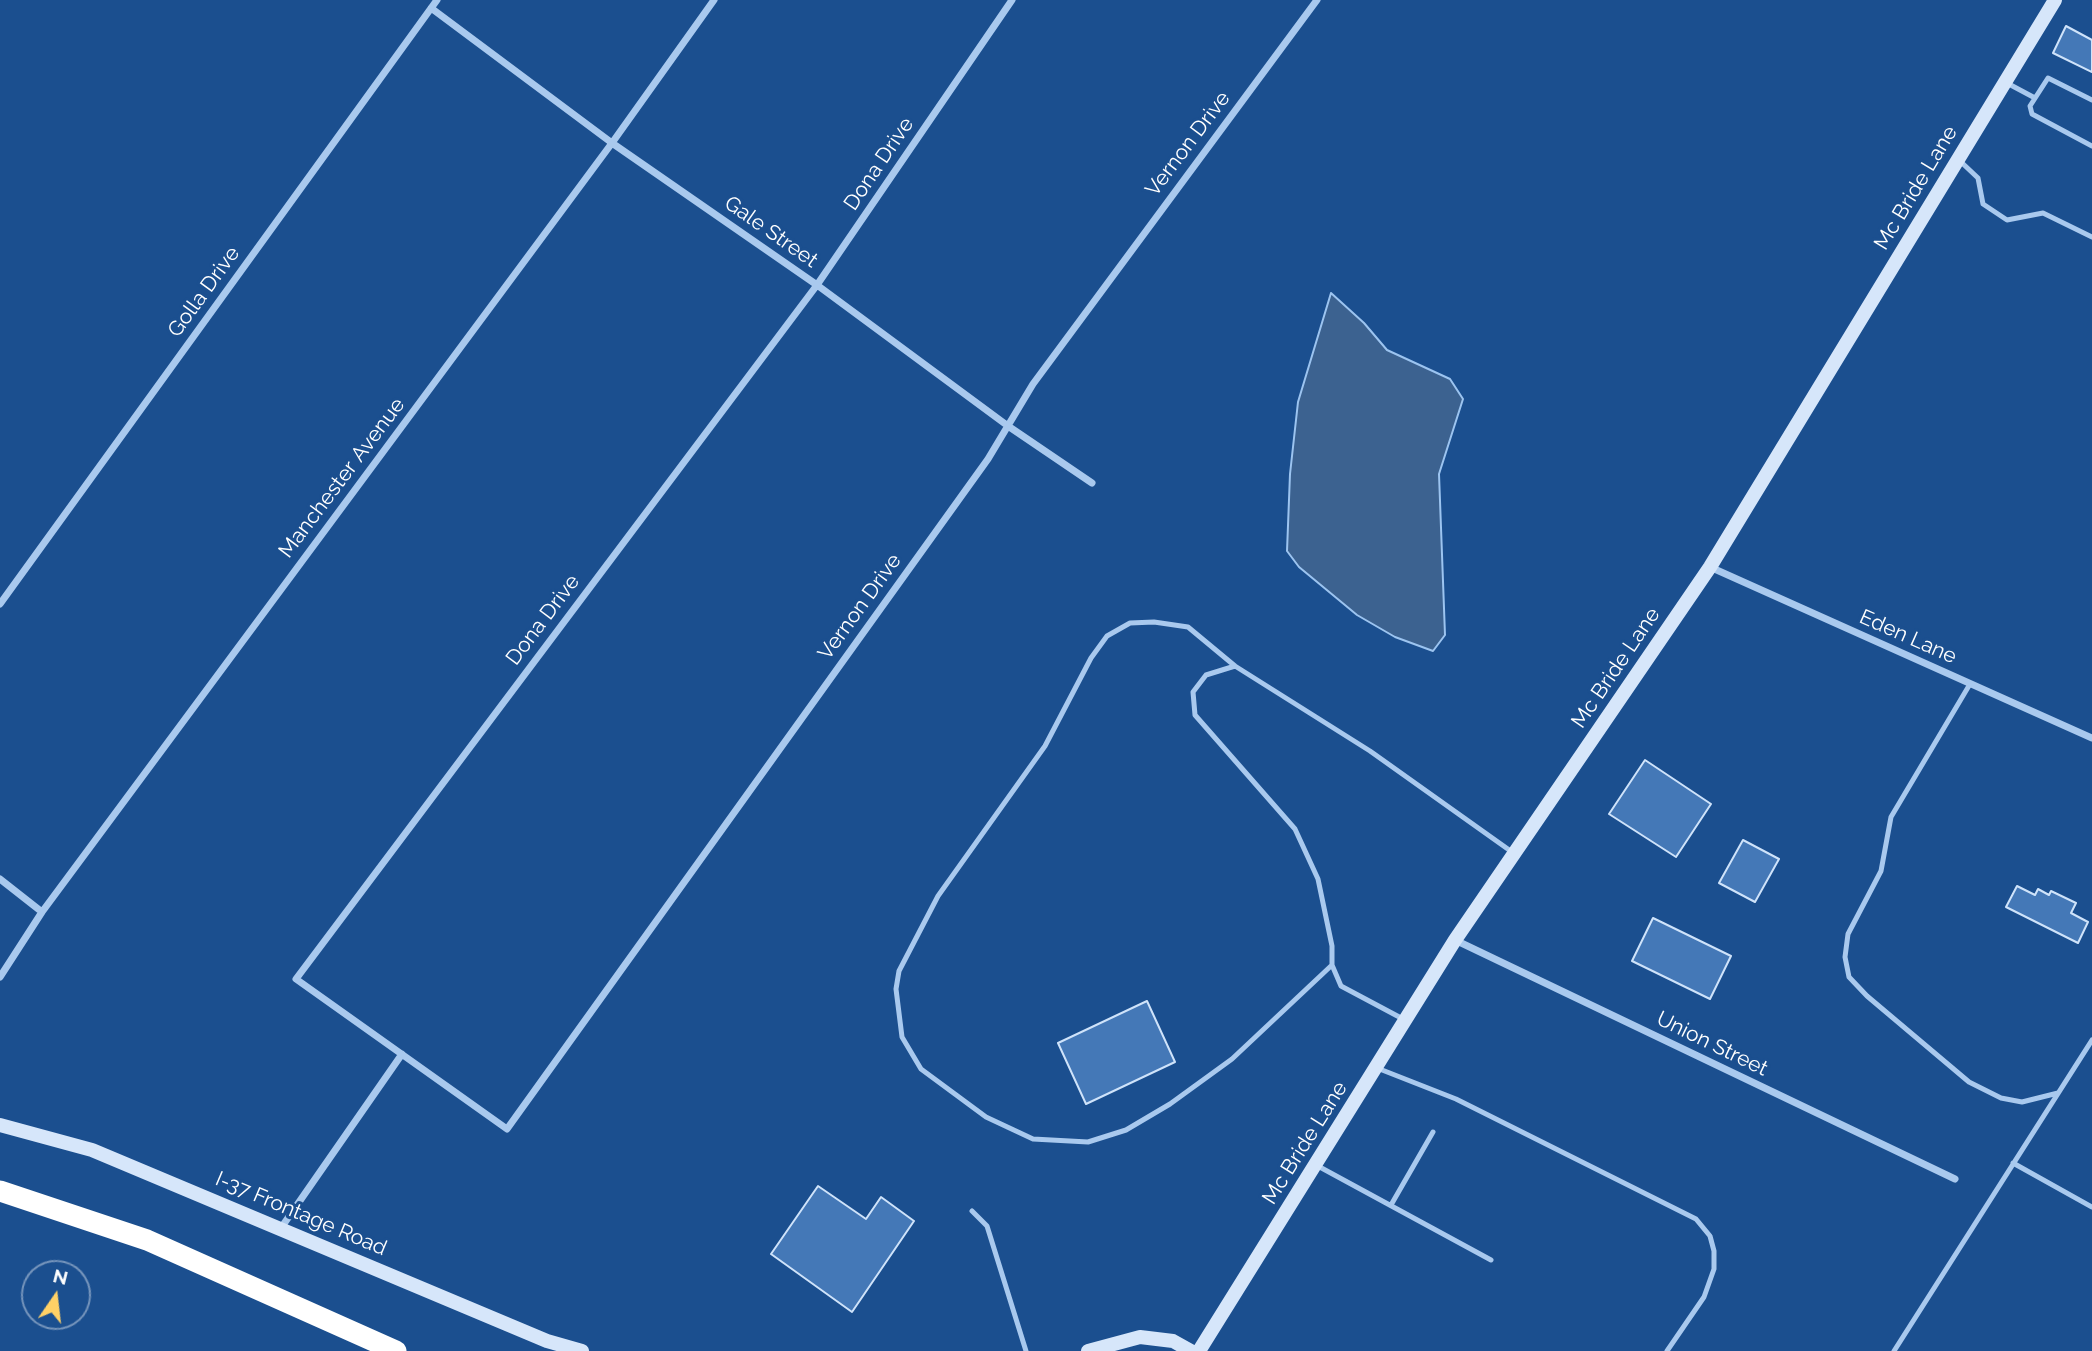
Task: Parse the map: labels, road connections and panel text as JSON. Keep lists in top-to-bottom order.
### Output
{
  "streets": {
    "street": [
      "Vernon Drive",
      "Dona Drive",
      "Mc Bride Lane",
      "Gale Street",
      "Golla Drive",
      "Manchester Avenue",
      "Eden Lane",
      "Union Street",
      "I-37 Frontage Road"
    ]
  },
  "crossings": [
    ["Vernon Drive", "Dona Drive"],
    ["Vernon Drive", "Gale Street"],
    ["Dona Drive", "Gale Street"],
    ["Mc Bride Lane", "Eden Lane"],
    ["Mc Bride Lane", "Union Street"],
    ["Gale Street", "Golla Drive"],
    ["Gale Street", "Manchester Avenue"]
  ],
  "north": "top"
}
